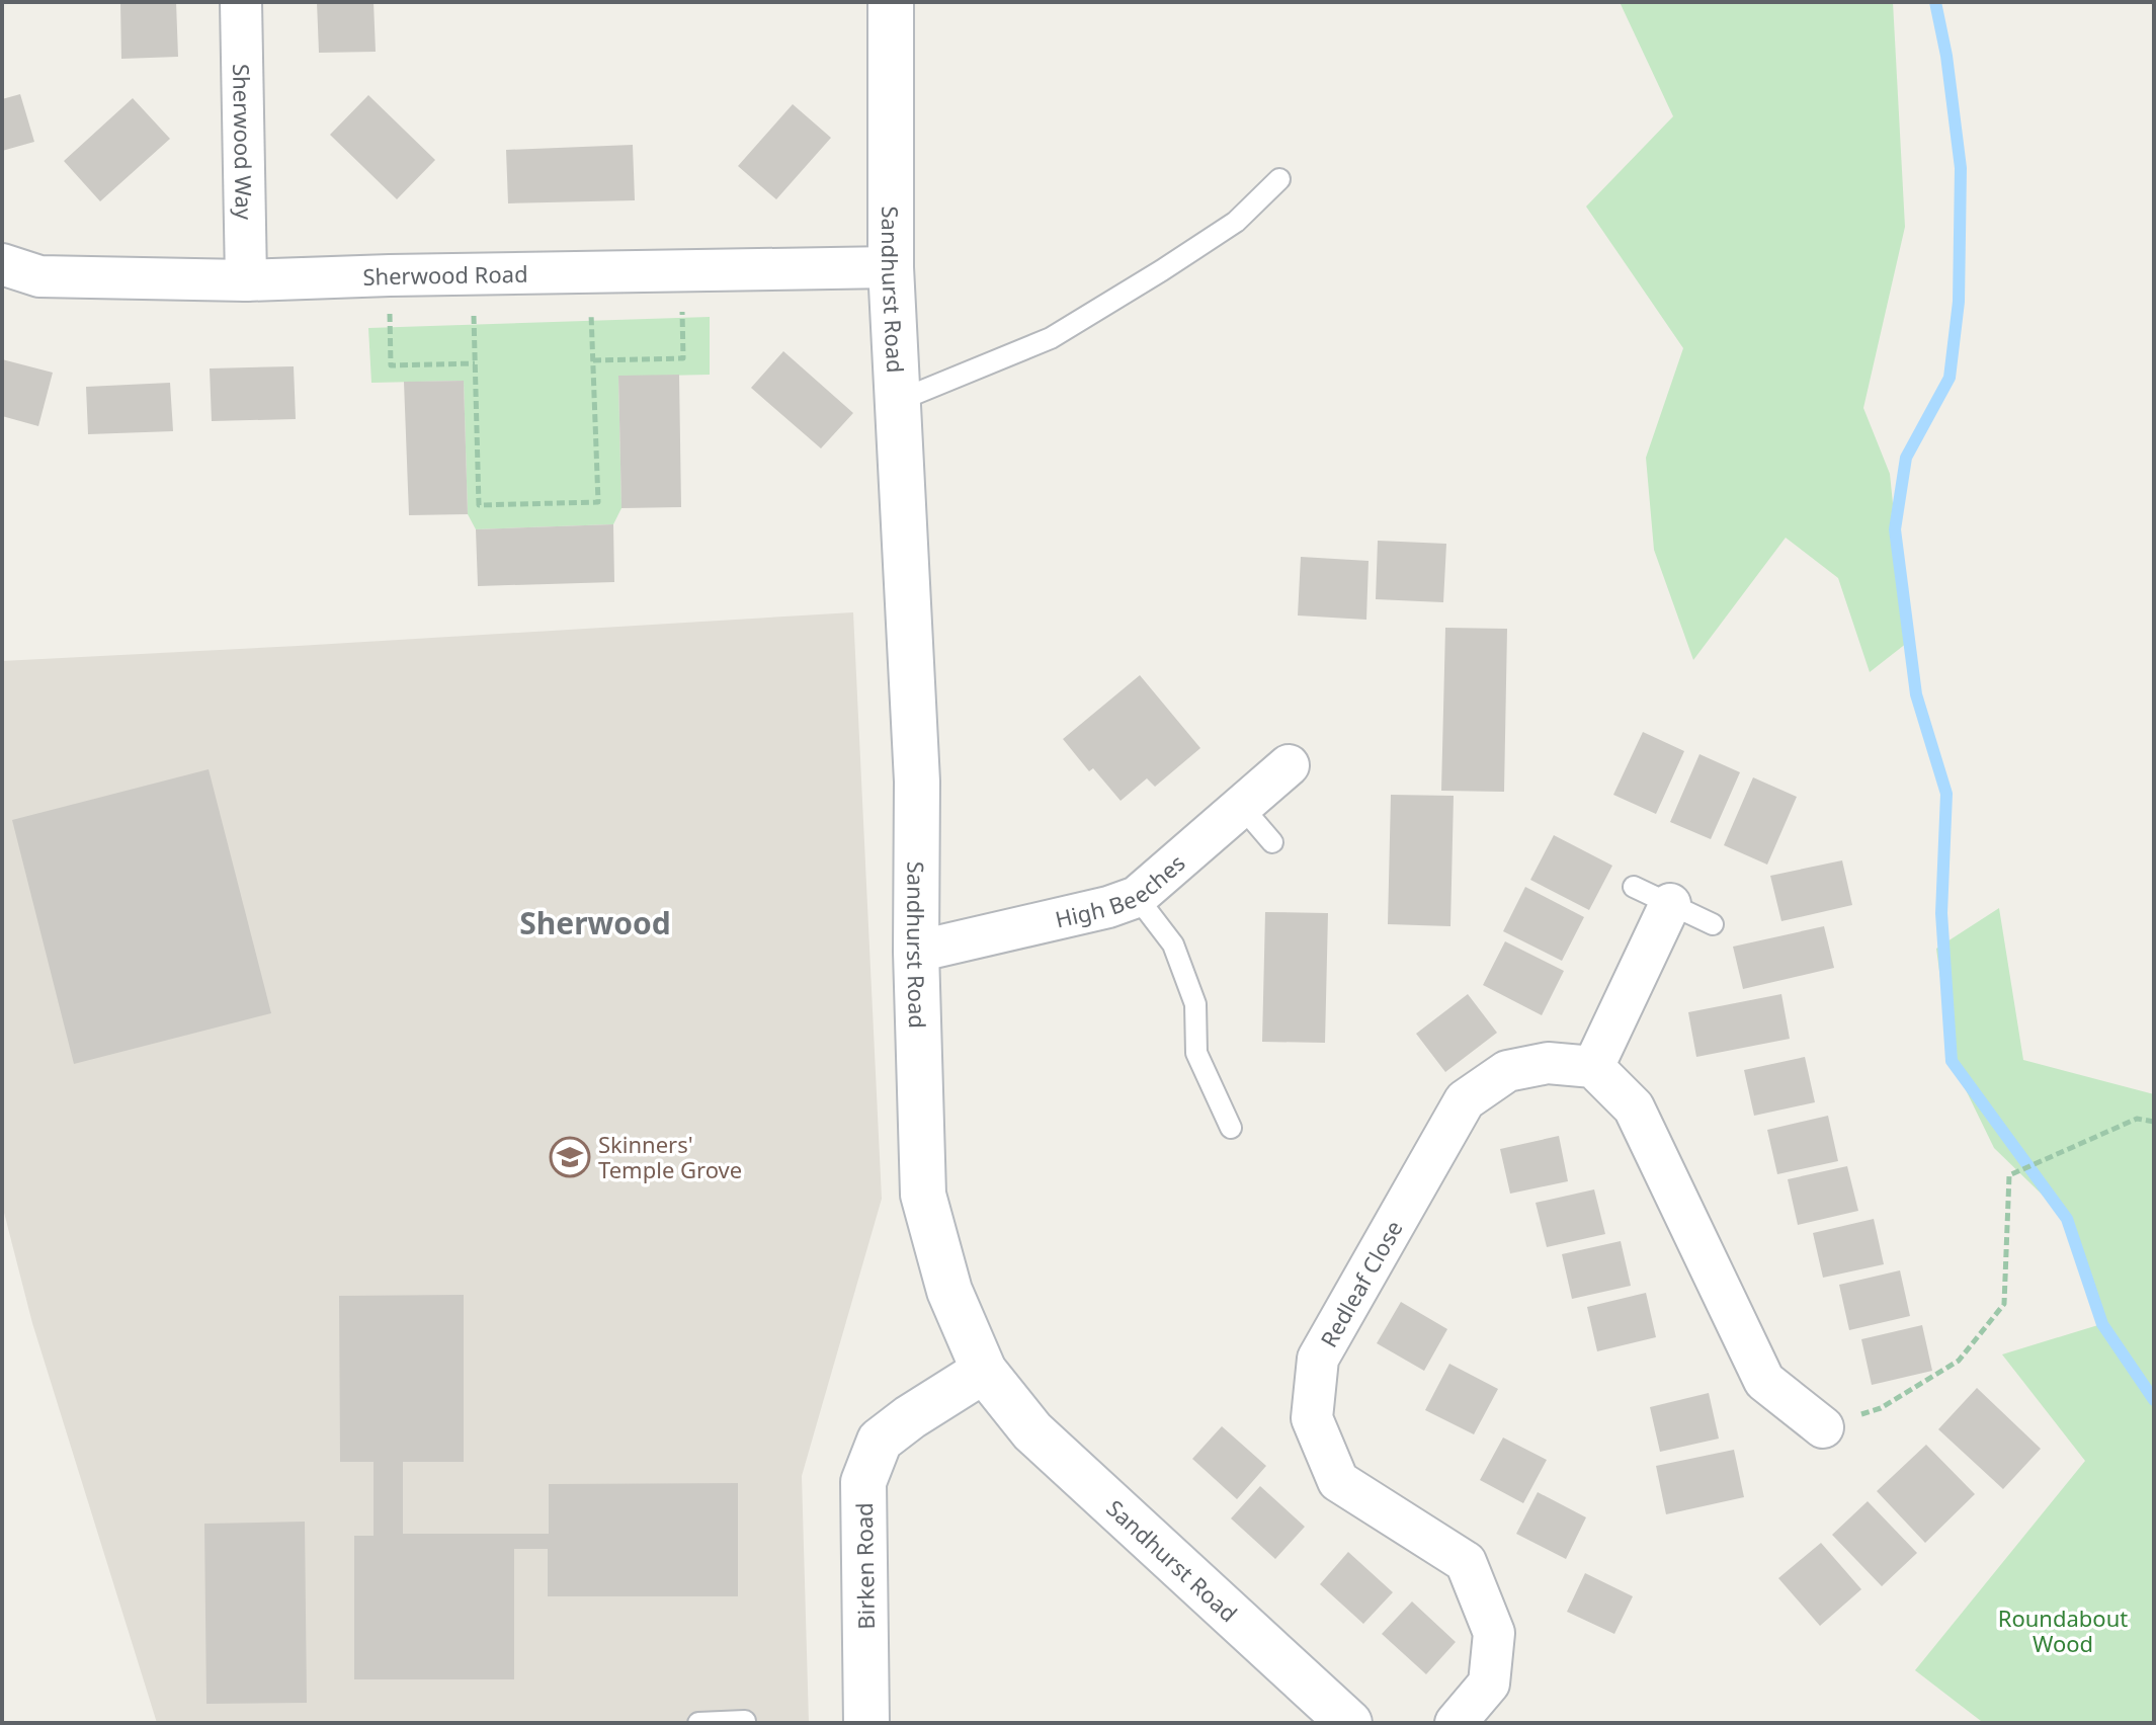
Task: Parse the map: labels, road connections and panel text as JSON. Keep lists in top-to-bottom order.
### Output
{
  "streets": {
    "street": [
      "Sherwood Way",
      "Sherwood Road",
      "Sandhurst Road",
      "High Beeches",
      "Redleaf Close",
      "Birken Road"
    ]
  },
  "crossings": [
    ["Sherwood Way", "Sherwood Road"],
    ["Sherwood Road", "Sandhurst Road"],
    ["Sandhurst Road", "High Beeches"],
    ["Sandhurst Road", "Birken Road"]
  ],
  "districts": ["Sherwood"],
  "parks": ["Roundabout Wood"],
  "places": {
    "school or university": ["Skinners' Temple Grove"]
  }
}
